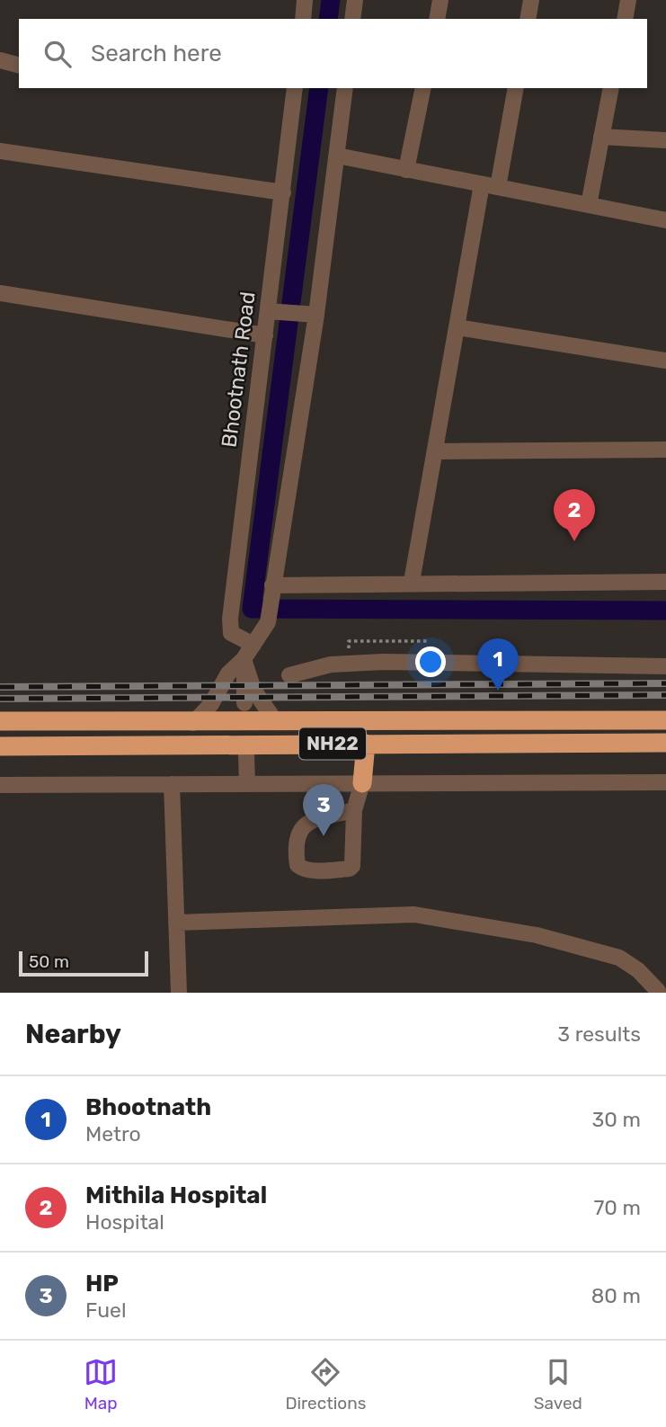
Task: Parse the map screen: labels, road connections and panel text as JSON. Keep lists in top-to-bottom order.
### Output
{
  "streets": {
    "highway": ["NH22"],
    "street": ["Bhootnath Road"]
  },
  "scale_bar": "50 m",
  "page": {
    "search": "Search here",
    "pins": ["2", "1", "3"],
    "scale": "50 m",
    "heading": ["Nearby", "3 results"],
    "list": [
      {
        "mark": "1",
        "name": "Bhootnath",
        "note": "Metro",
        "value": "30 m"
      },
      {
        "mark": "2",
        "name": "Mithila Hospital",
        "note": "Hospital",
        "value": "70 m"
      },
      {
        "mark": "3",
        "name": "HP",
        "note": "Fuel",
        "value": "80 m"
      }
    ],
    "nav": ["Map", "Directions", "Saved"]
  }
}
